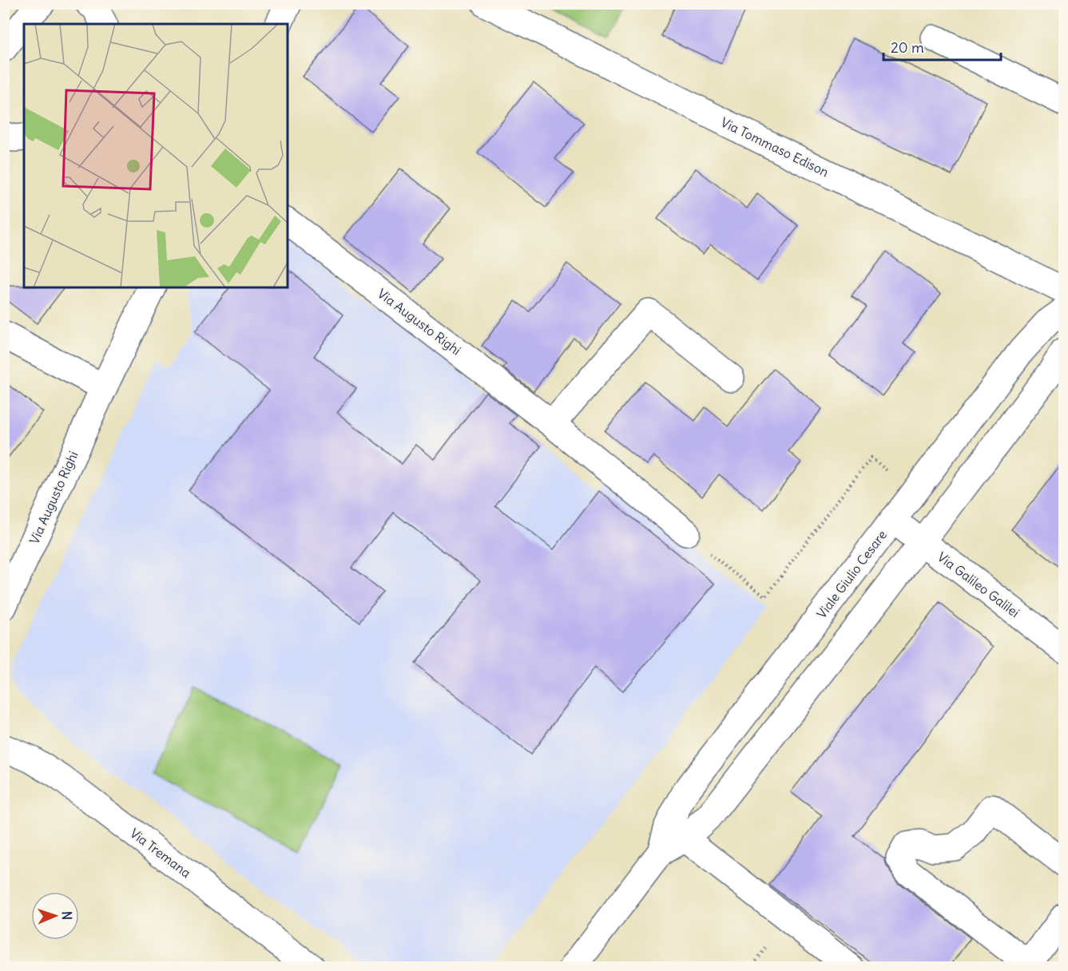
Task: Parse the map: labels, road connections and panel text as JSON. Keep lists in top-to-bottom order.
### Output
{
  "streets": {
    "street": [
      "Via Tommaso Edison",
      "Via Augusto Righi",
      "Viale Giulio Cesare",
      "Via Galileo Galilei",
      "Via Tremana"
    ]
  },
  "crossings": [
    ["Viale Giulio Cesare", "Via Galileo Galilei"]
  ],
  "scale_bar": "20 m",
  "north": "right"
}
